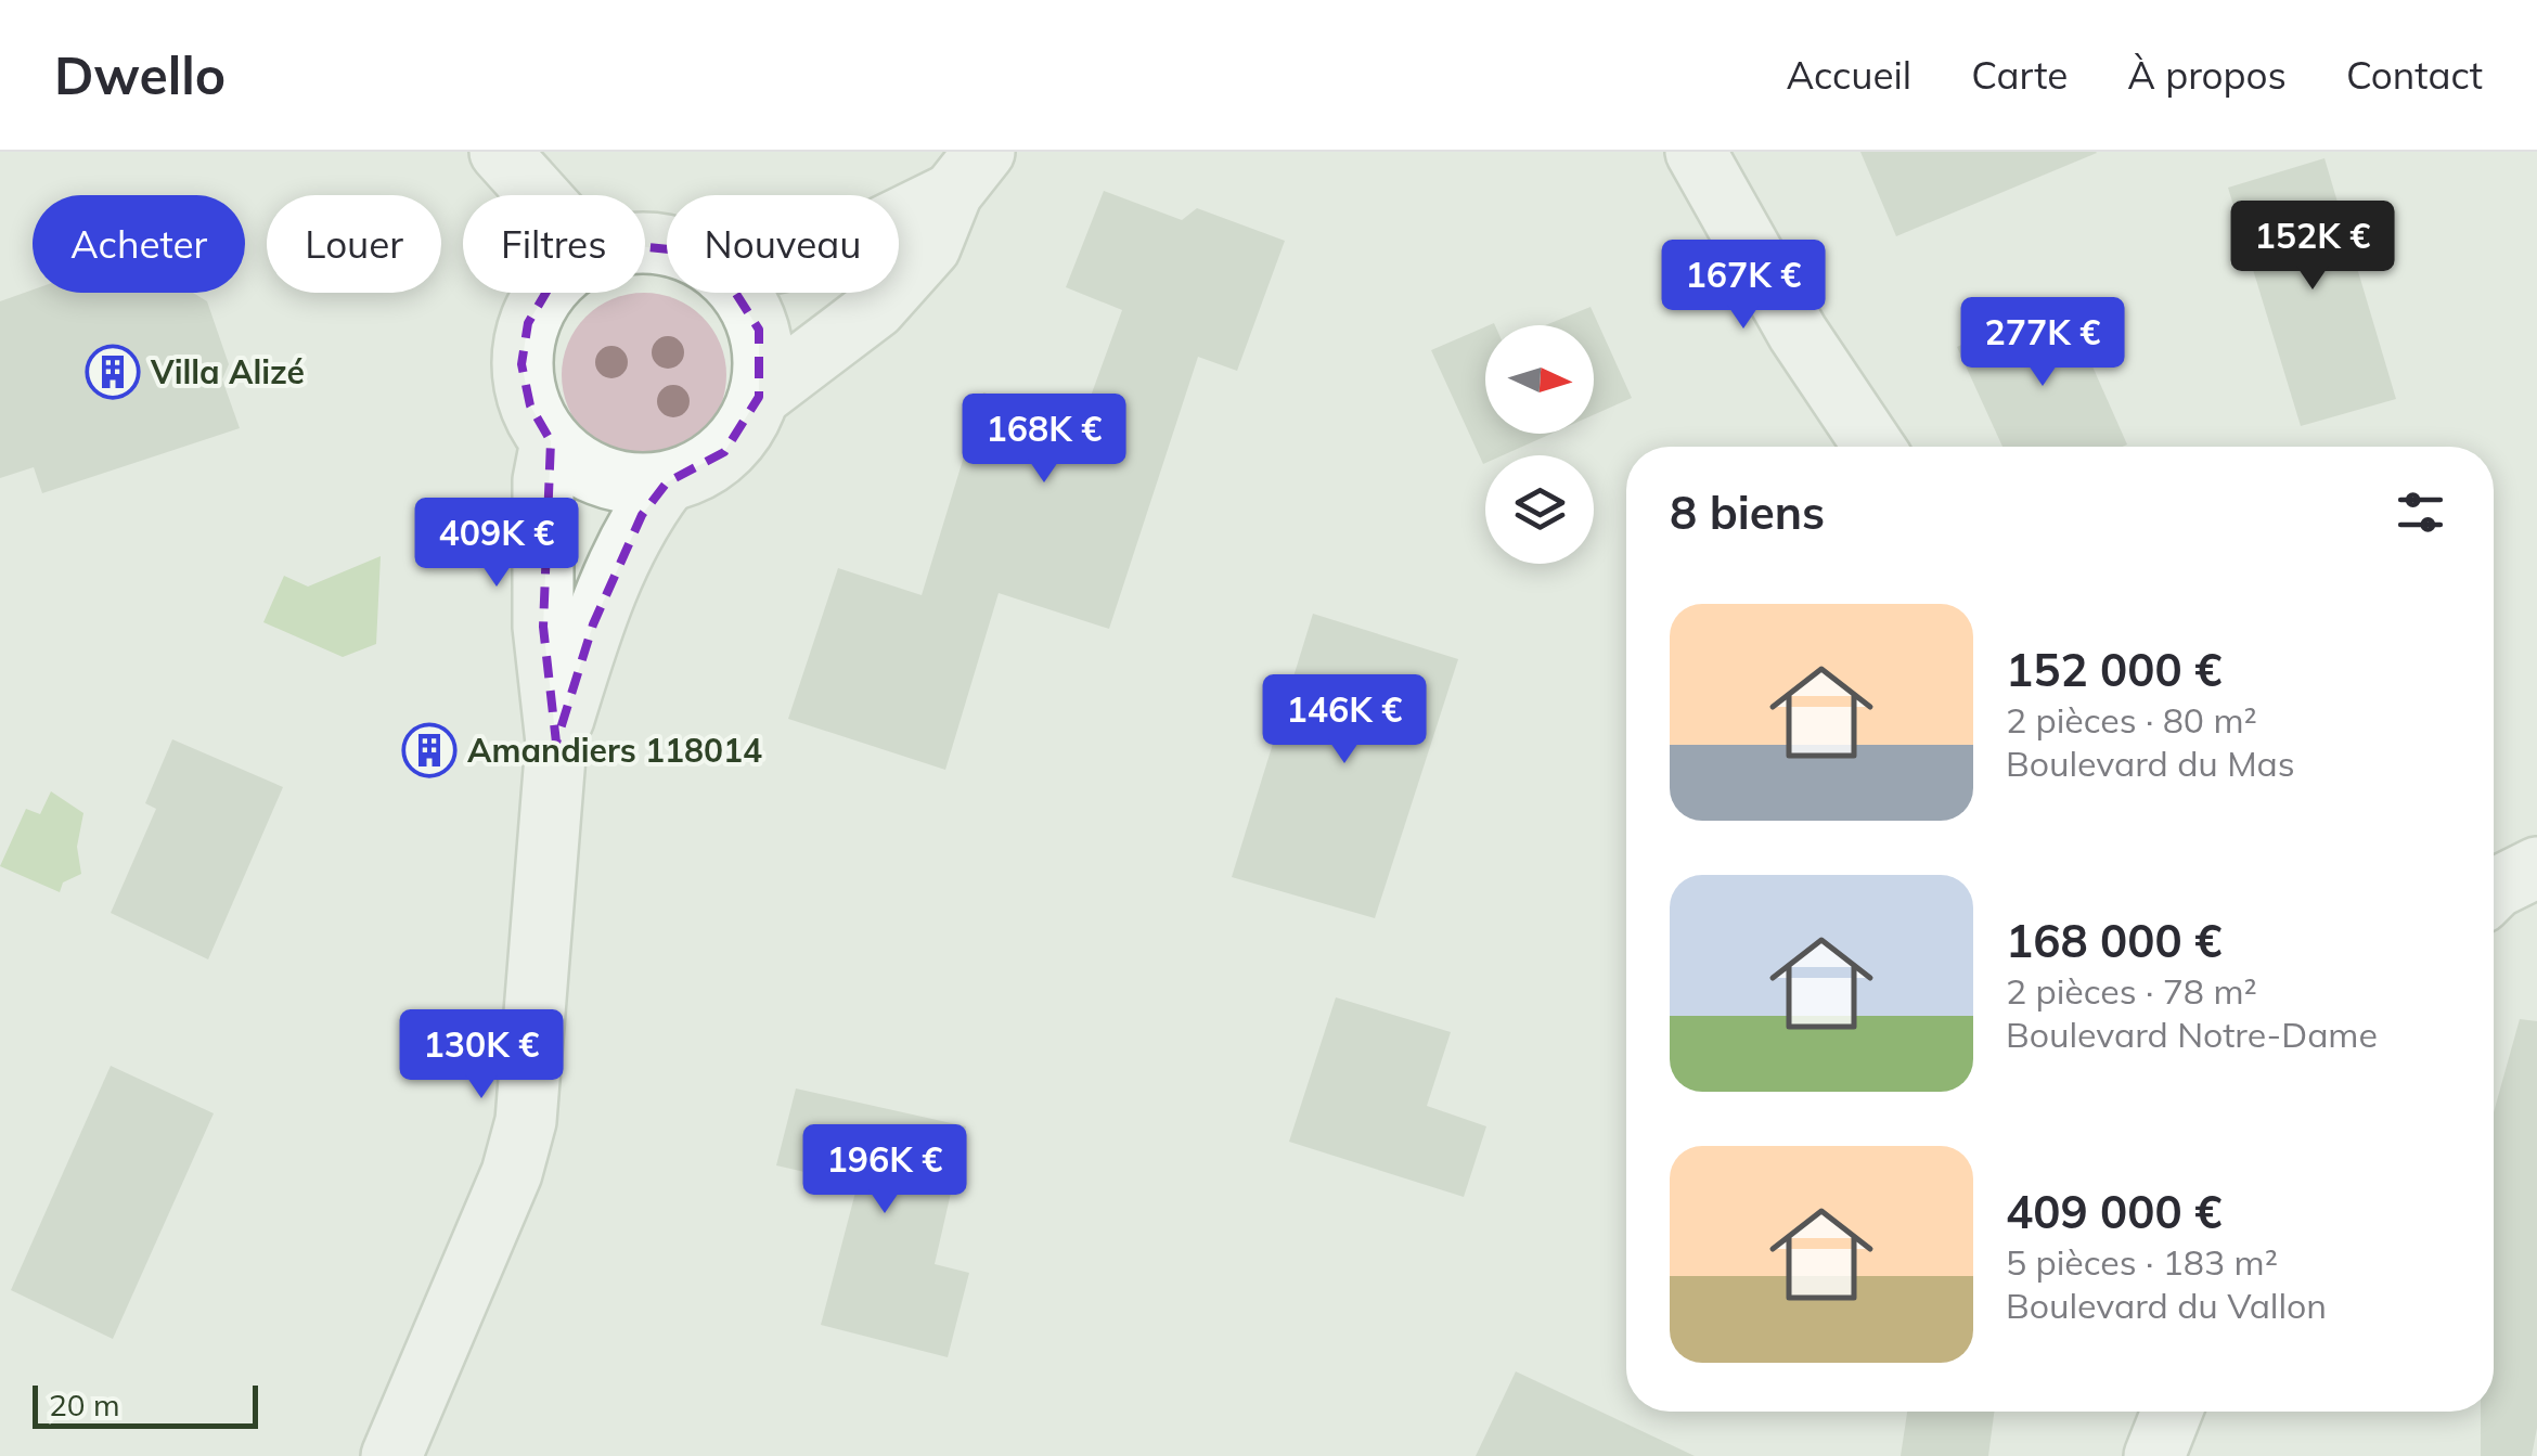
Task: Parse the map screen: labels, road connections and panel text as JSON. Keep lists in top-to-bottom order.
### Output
{
  "places": {
    "building": ["Villa Alizé", "Amandiers 118014"]
  },
  "scale_bar": "20 m",
  "north": "right",
  "page": {
    "header": "Dwello",
    "nav": [
      "Accueil",
      "Carte",
      "À propos",
      "Contact"
    ],
    "chip": [
      "Acheter",
      "Louer",
      "Filtres",
      "Nouveau"
    ],
    "price": [
      "152K €",
      "167K €",
      "277K €",
      "168K €",
      "409K €",
      "146K €",
      "130K €",
      "196K €"
    ],
    "heading": "8 biens",
    "list": [
      {
        "name": "152 000 €",
        "note": "2 pièces · 80 m² · Boulevard du Mas"
      },
      {
        "name": "168 000 €",
        "note": "2 pièces · 78 m² · Boulevard Notre-Dame"
      },
      {
        "name": "409 000 €",
        "note": "5 pièces · 183 m² · Boulevard du Vallon"
      }
    ],
    "scale": "20 m"
  }
}
